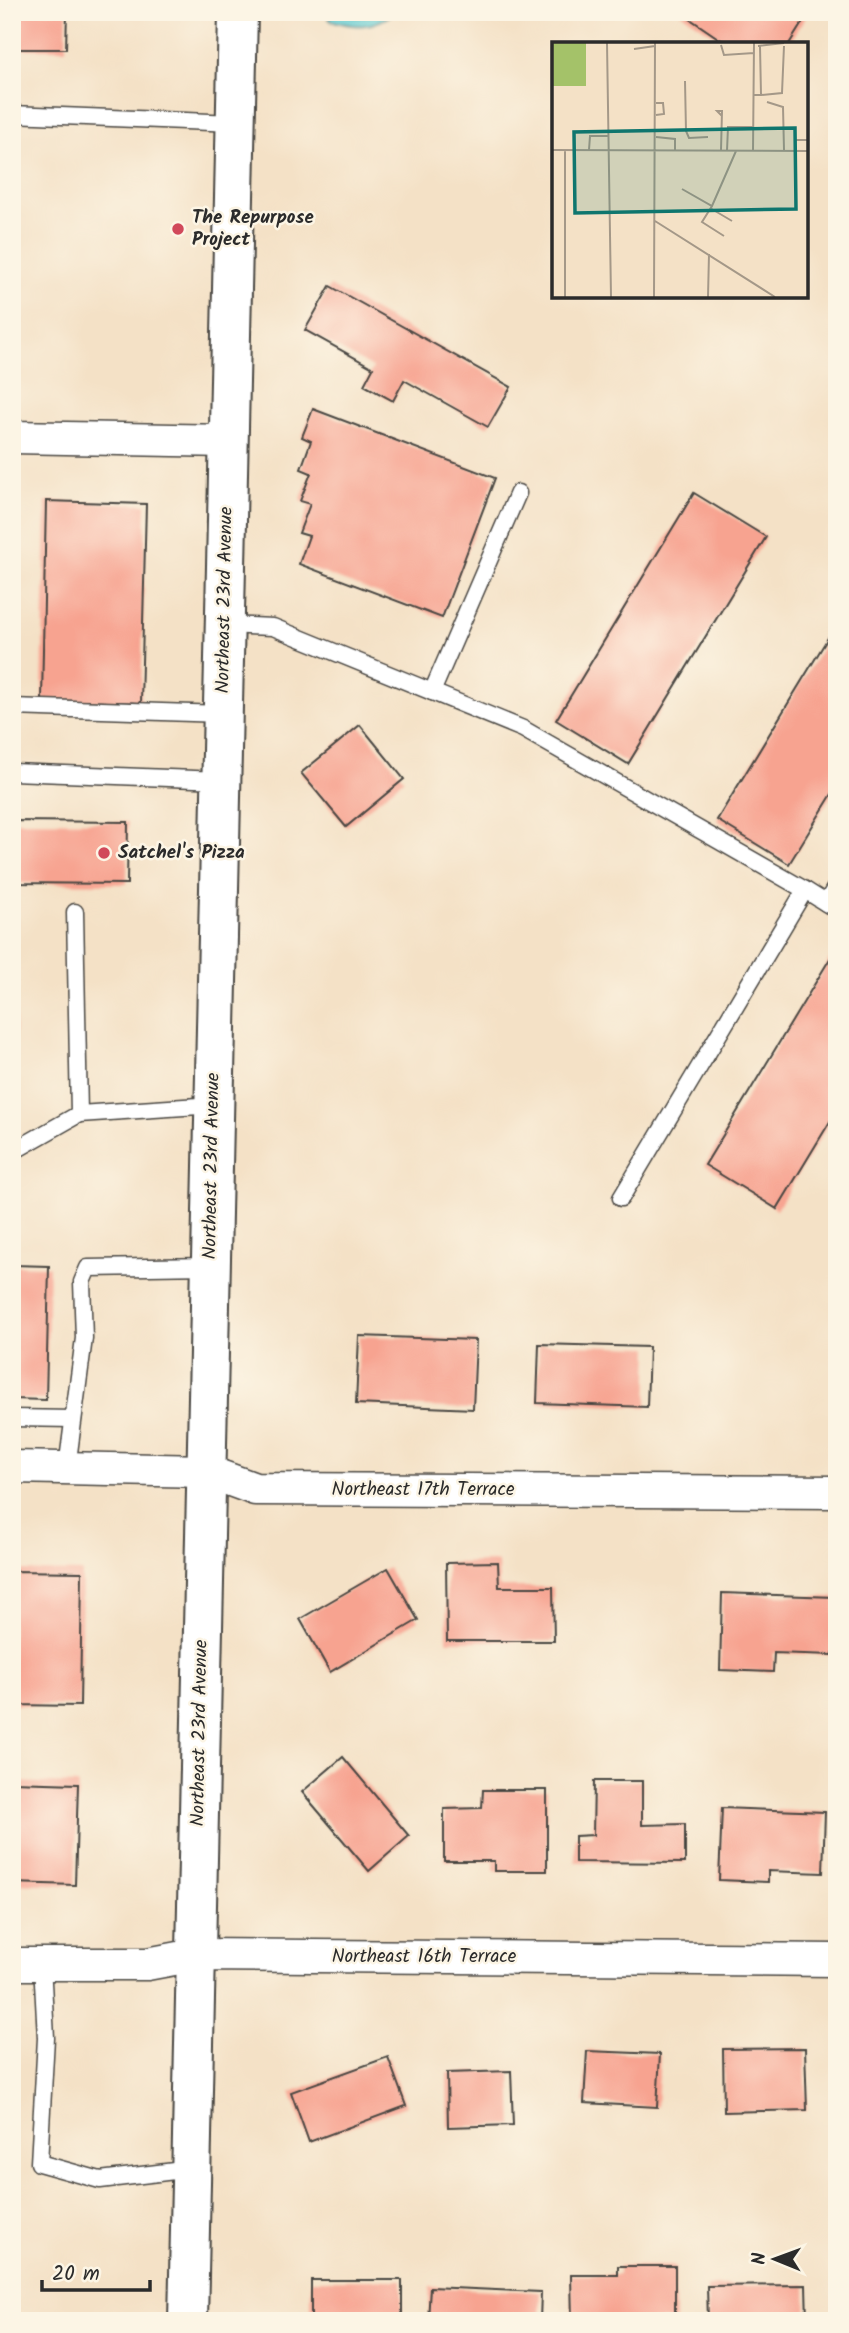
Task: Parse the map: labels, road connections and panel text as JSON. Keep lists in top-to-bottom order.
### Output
{
  "streets": {
    "main road": ["Northeast 23rd Avenue"],
    "street": ["Northeast 17th Terrace", "Northeast 16th Terrace"]
  },
  "crossings": [
    ["Northeast 23rd Avenue", "Northeast 17th Terrace"],
    ["Northeast 23rd Avenue", "Northeast 16th Terrace"]
  ],
  "places": ["The Repurpose Project", "Satchel's Pizza"],
  "scale_bar": "20 m",
  "north": "left"
}
